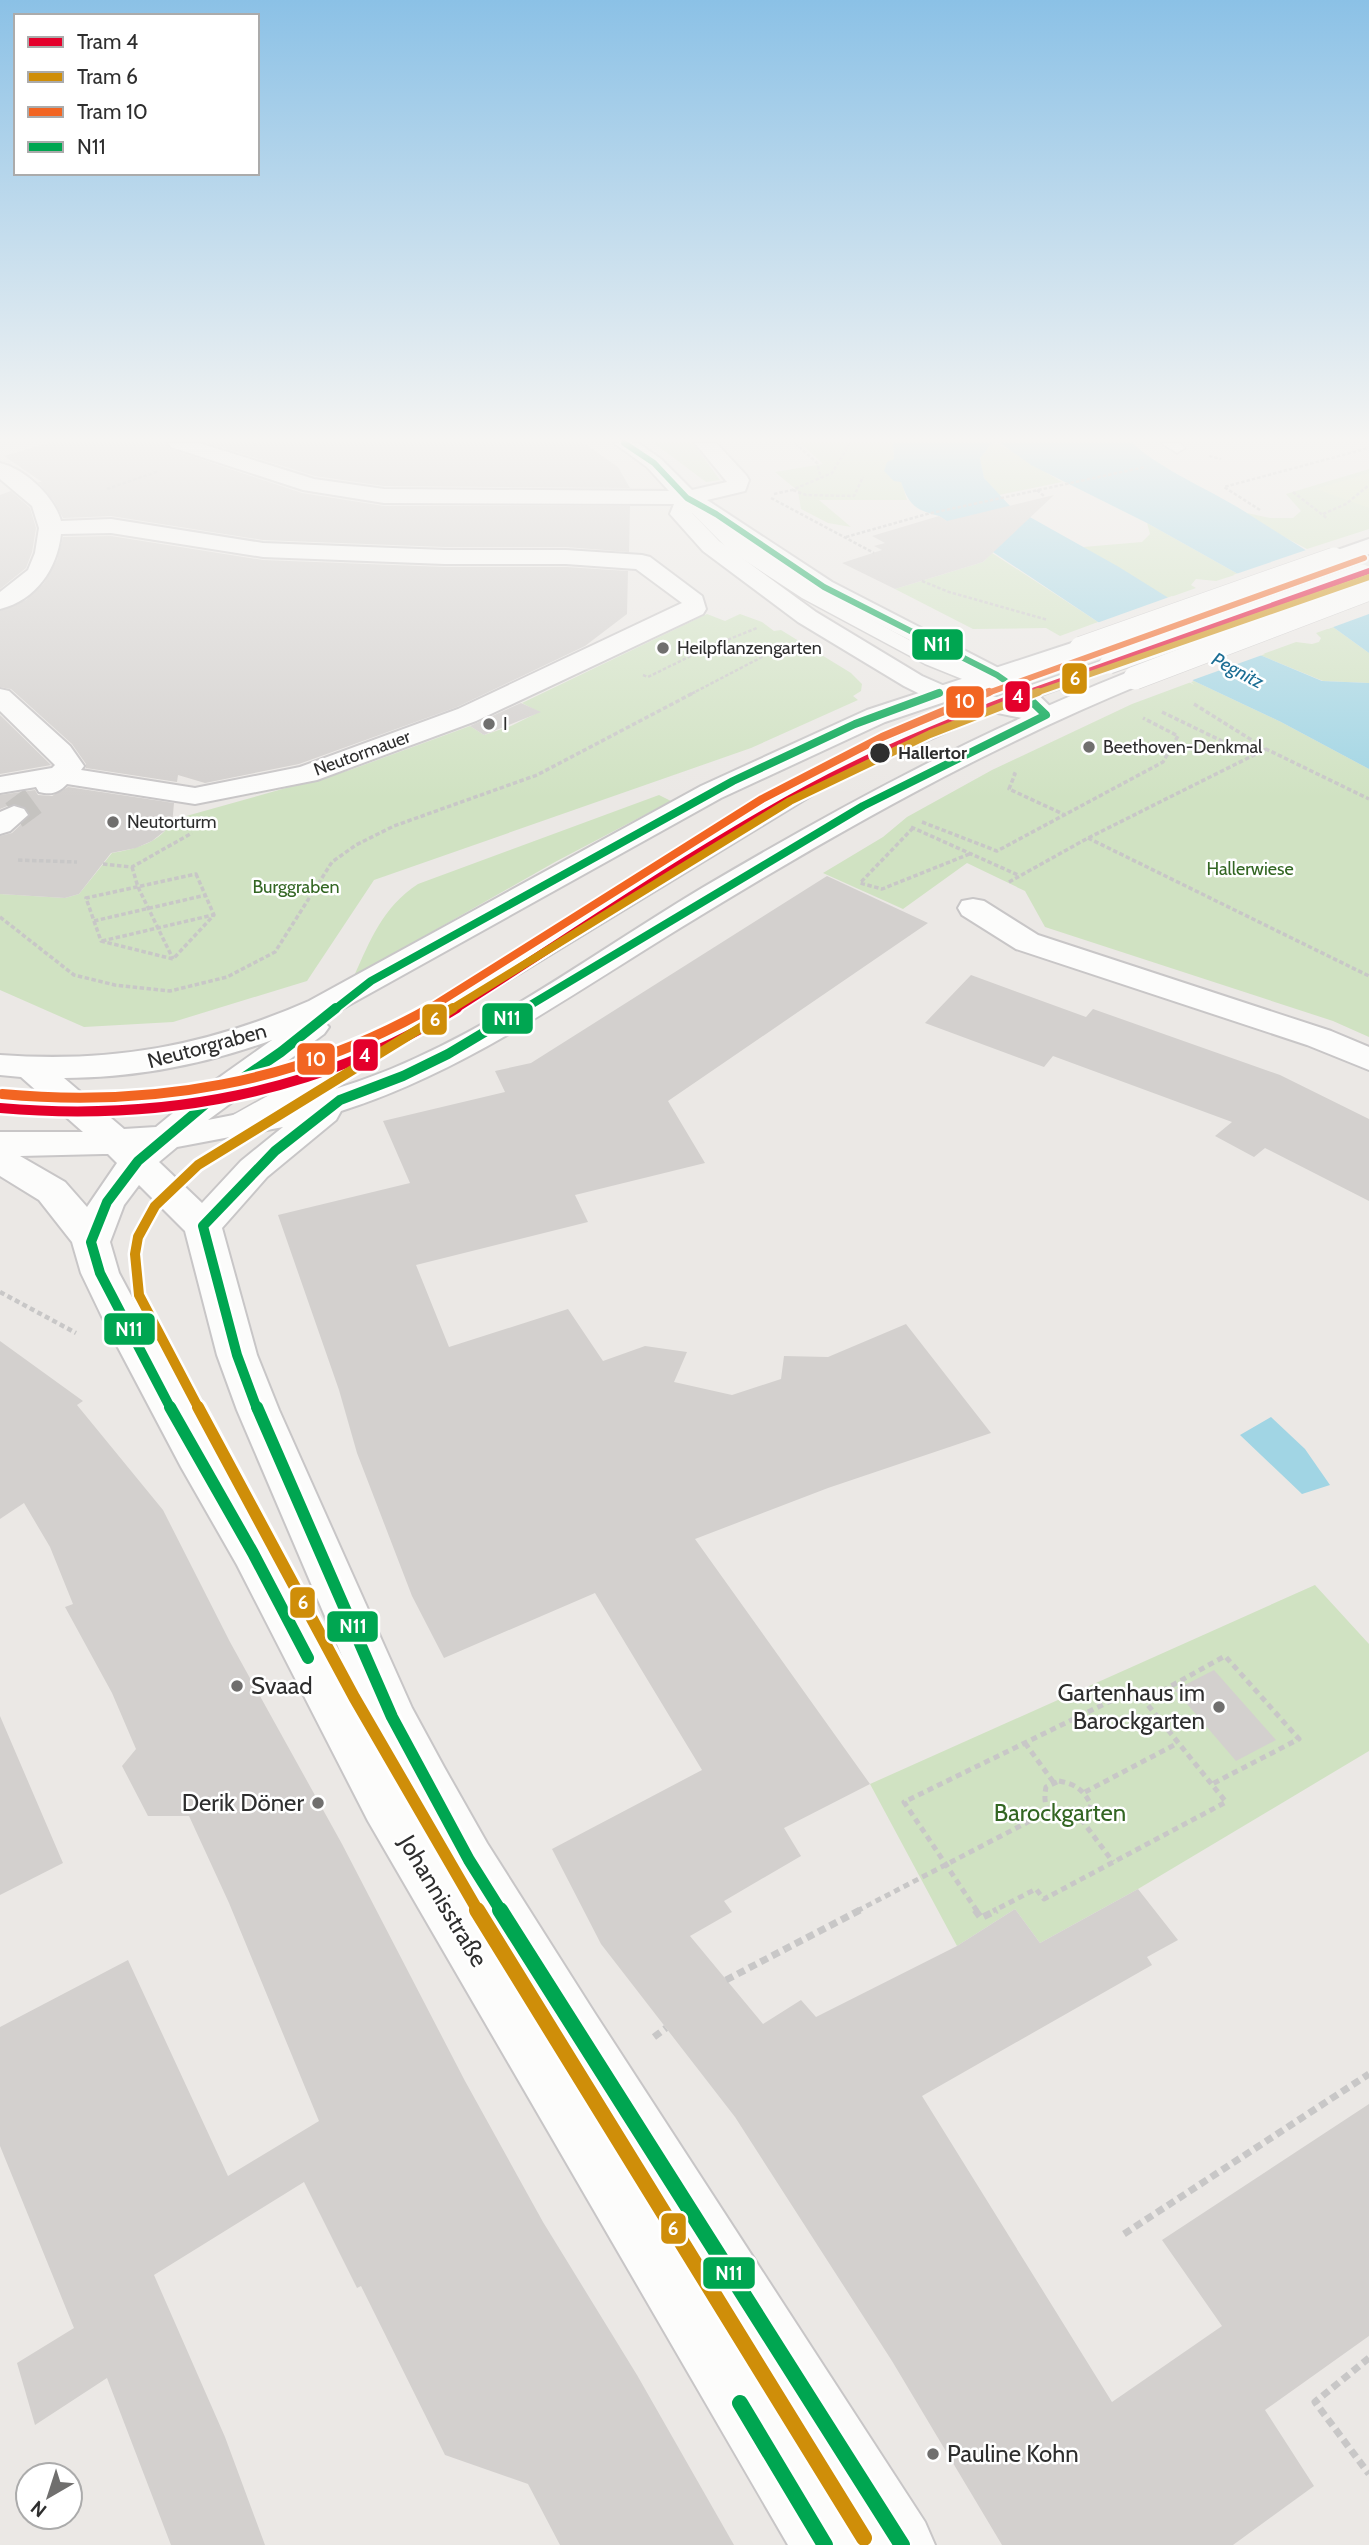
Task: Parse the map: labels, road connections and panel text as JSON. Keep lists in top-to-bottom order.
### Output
{
  "streets": {
    "main road": ["Neutormauer", "Neutorgraben", "Johannisstraße"]
  },
  "water": ["Pegnitz"],
  "parks": ["Hallerwiese", "Burggraben", "Barockgarten"],
  "places": [
    "Heilpflanzengarten",
    "I",
    "Beethoven-Denkmal",
    "Hallertor",
    "Neutorturm",
    "Svaad",
    "Gartenhaus im Barockgarten",
    "Derik Döner",
    "Pauline Kohn"
  ],
  "lines": [
    "tram line 10",
    "transit line N11",
    "tram line 4",
    "tram line 6"
  ],
  "legend": [
    "Tram 4",
    "Tram 6",
    "Tram 10",
    "N11"
  ],
  "north": "bottom left"
}
